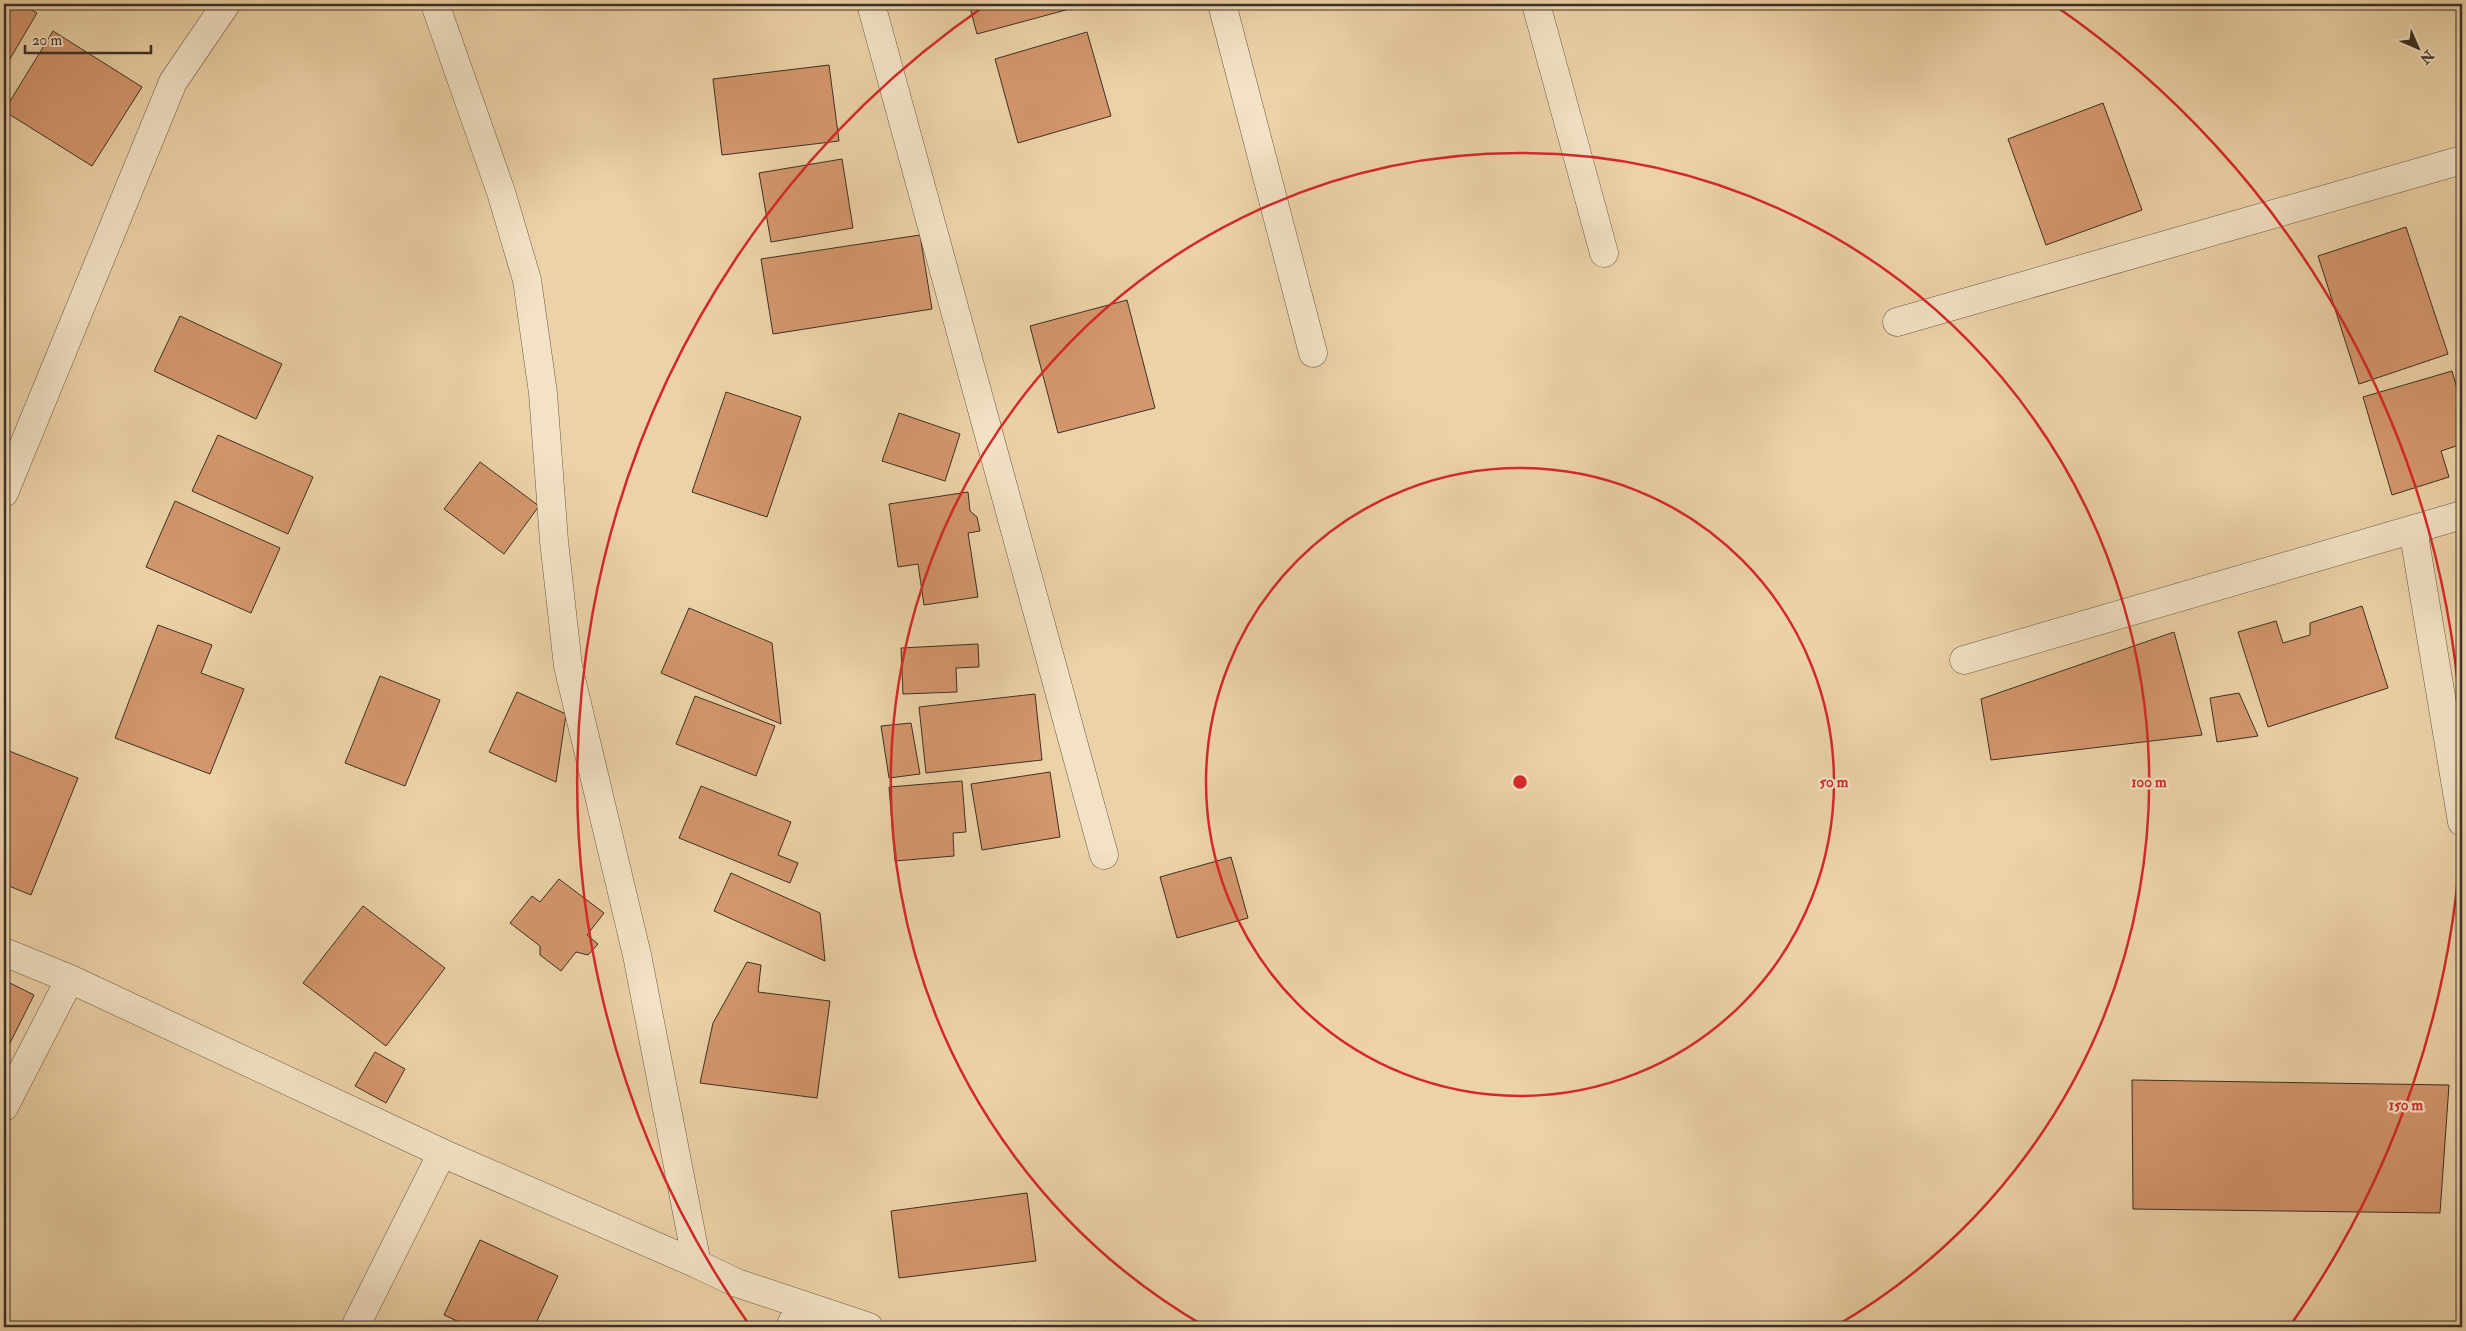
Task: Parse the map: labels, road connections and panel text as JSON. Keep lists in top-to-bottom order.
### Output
{
  "scale_bar": "20 m",
  "north": "bottom right",
  "rings": ["50 m", "100 m", "150 m"]
}
